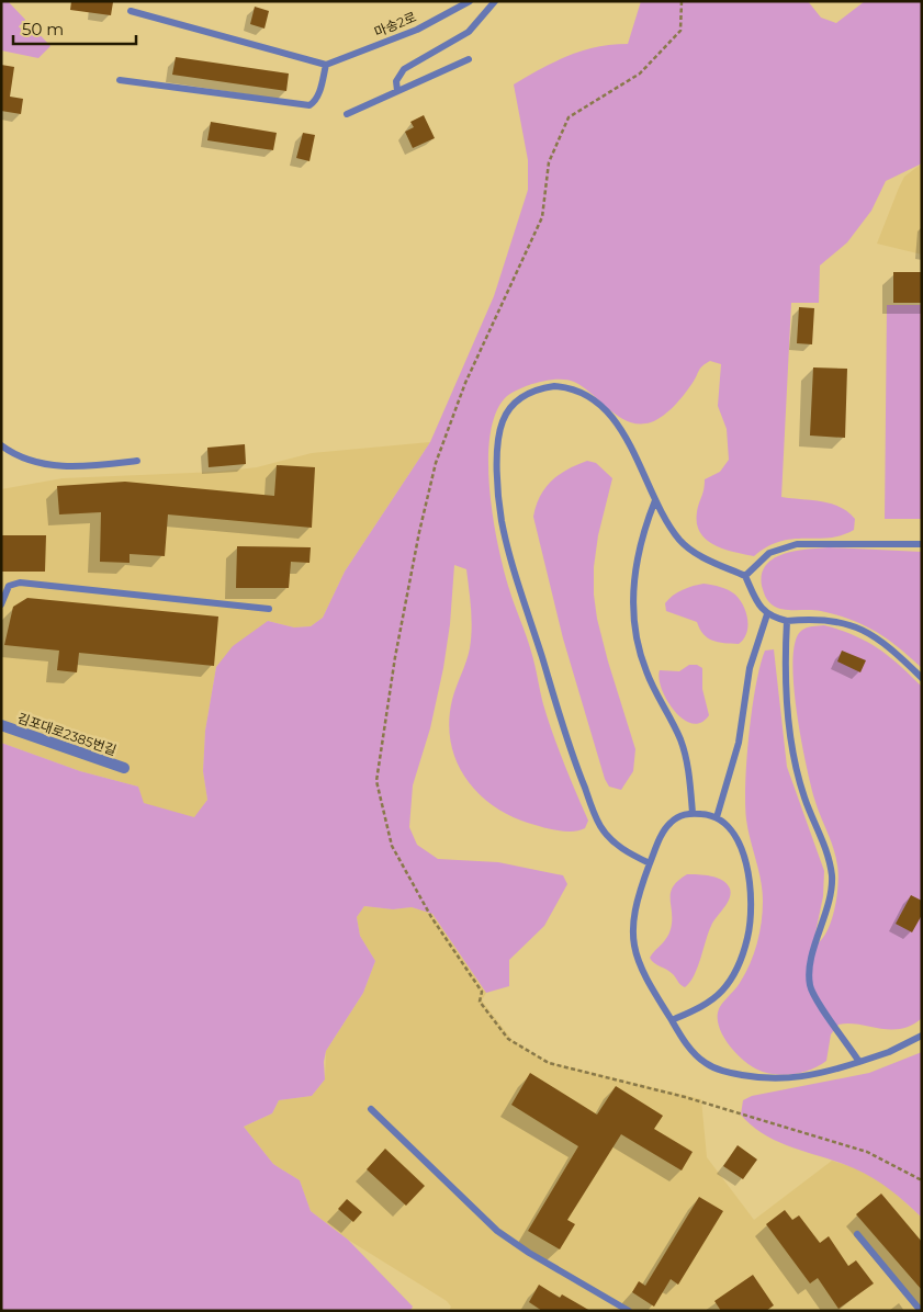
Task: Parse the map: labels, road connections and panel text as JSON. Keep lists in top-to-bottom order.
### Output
{
  "streets": {
    "street": ["김포대로2385번길"],
    "lane": ["마송2로"]
  },
  "scale_bar": "50 m"
}
